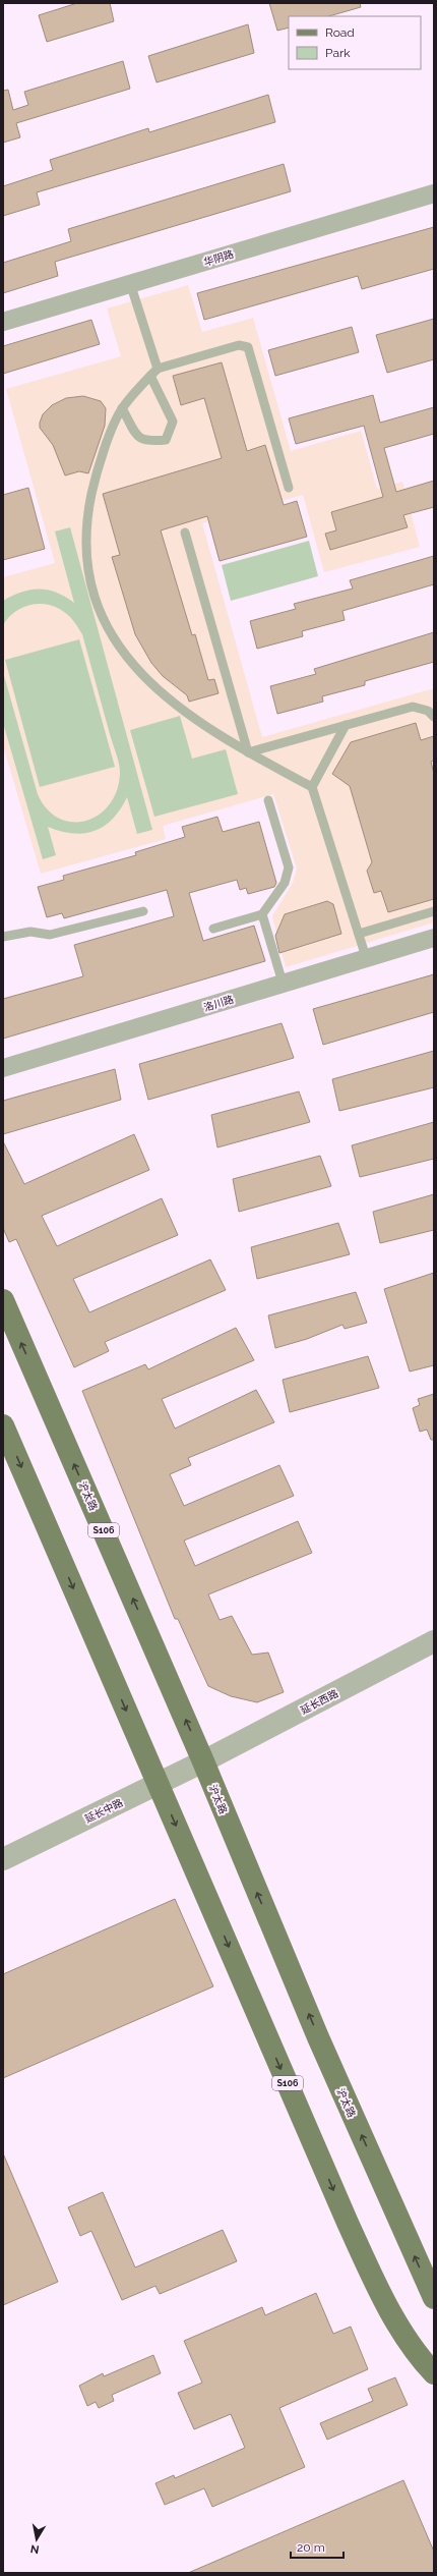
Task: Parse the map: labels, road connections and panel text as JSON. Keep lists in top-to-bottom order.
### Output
{
  "streets": {
    "main road": ["沪太路", "S106"],
    "street": [
      "华阴路",
      "洛川路",
      "延长西路",
      "延长中路"
    ]
  },
  "crossings": [
    ["沪太路", "延长西路"],
    ["沪太路", "延长中路"],
    ["S106", "延长中路"],
    ["延长西路", "延长中路"]
  ],
  "legend": ["Road", "Park"],
  "scale_bar": "20 m",
  "north": "bottom"
}
